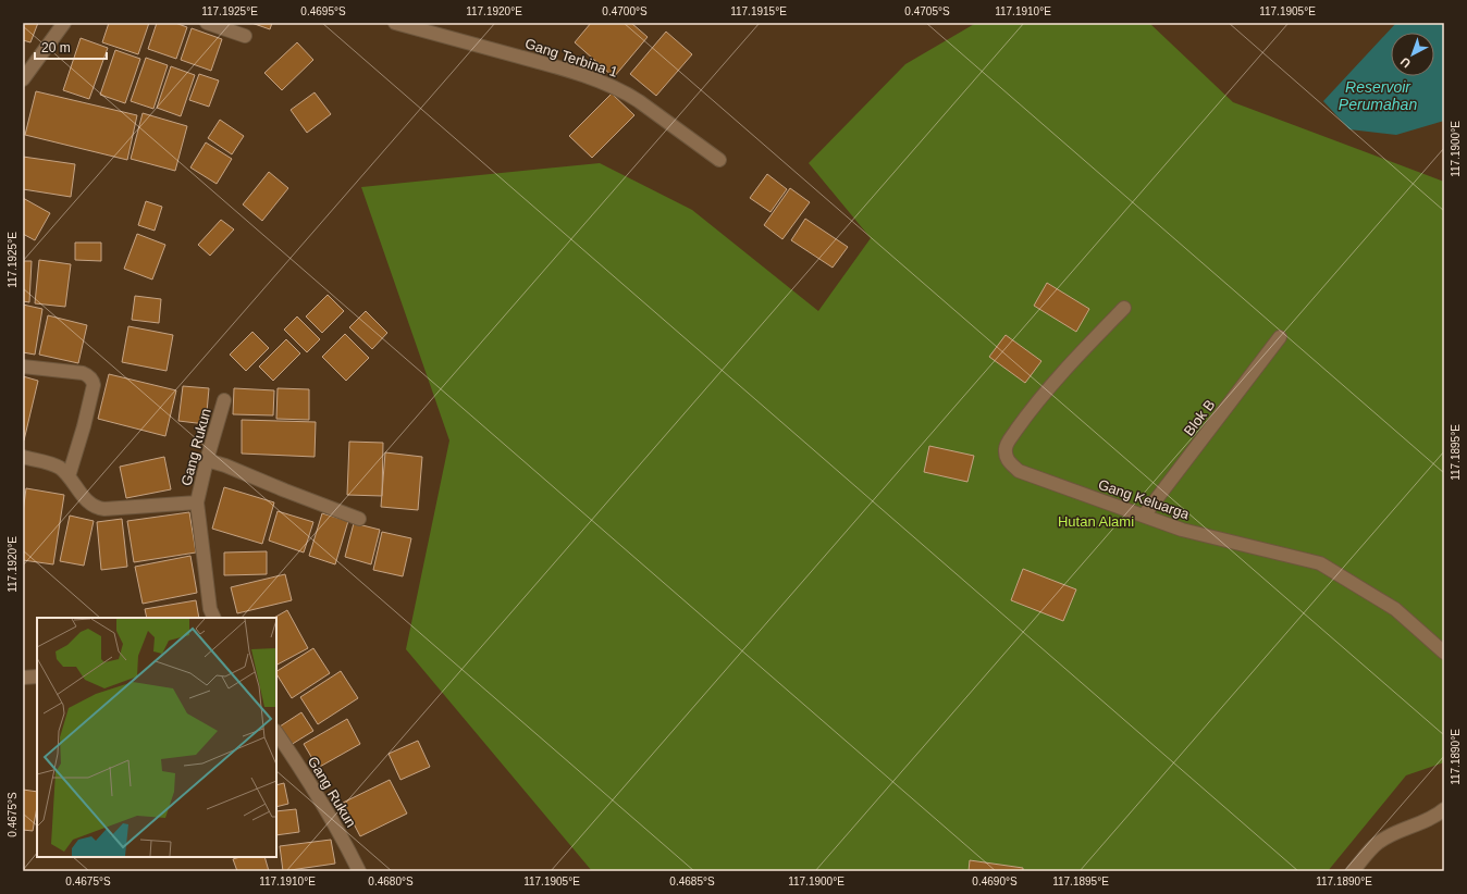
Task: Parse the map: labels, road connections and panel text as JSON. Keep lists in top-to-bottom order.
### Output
{
  "streets": {
    "street": [
      "Gang Terbina 1",
      "Blok B",
      "Gang Rukun",
      "Gang Keluarga"
    ]
  },
  "crossings": [
    ["Blok B", "Gang Keluarga"]
  ],
  "water": ["Reservoir Perumahan"],
  "parks": ["Hutan Alami"],
  "scale_bar": "20 m",
  "north": "bottom left",
  "coordinates": [
    "117.1925°E",
    "0.4695°S",
    "117.1920°E",
    "0.4700°S",
    "117.1915°E",
    "0.4705°S",
    "117.1910°E",
    "117.1905°E",
    "117.1900°E",
    "117.1895°E",
    "117.1890°E",
    "0.4675°S",
    "0.4680°S",
    "0.4685°S",
    "0.4690°S"
  ]
}
